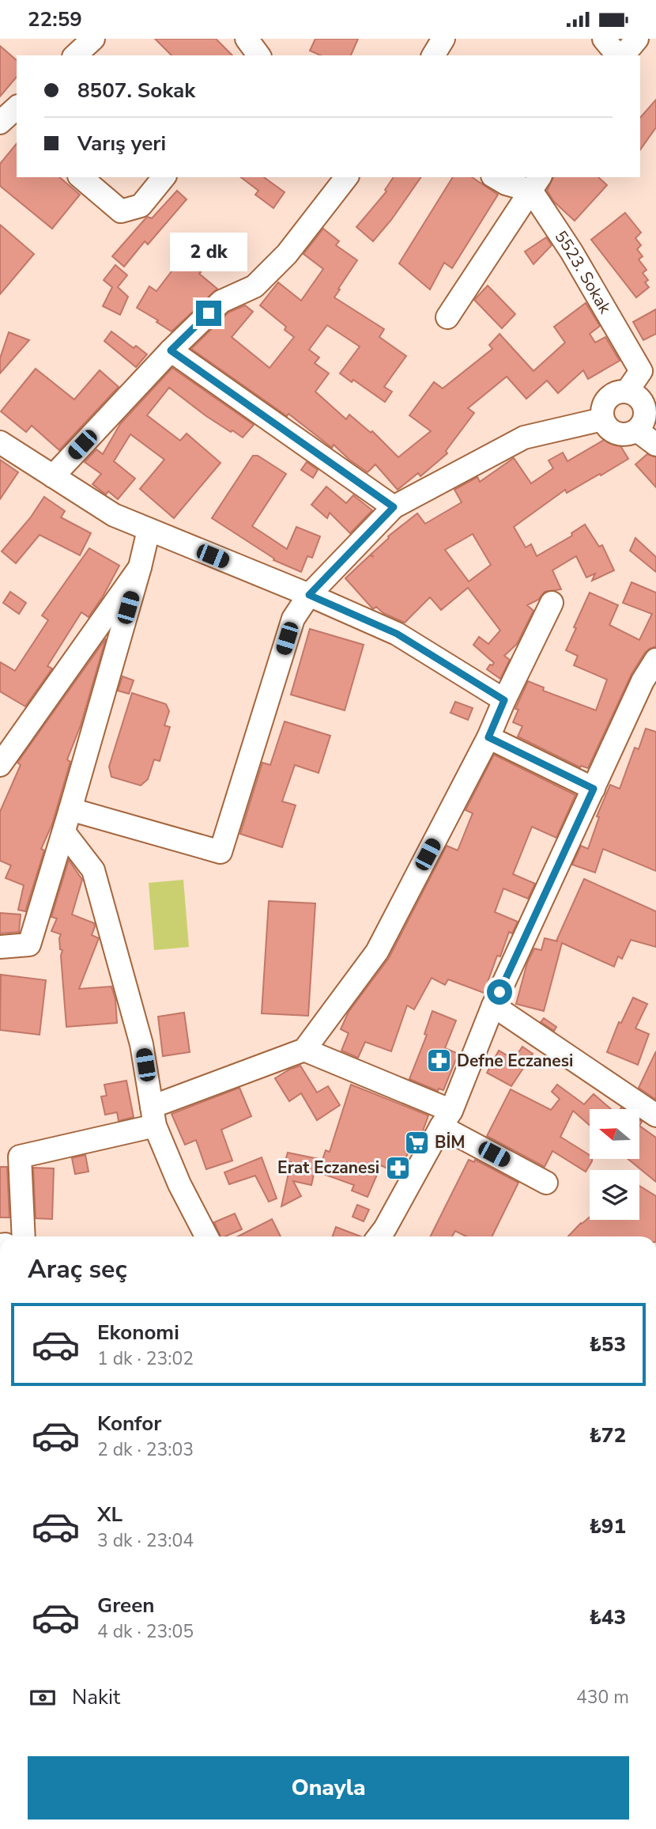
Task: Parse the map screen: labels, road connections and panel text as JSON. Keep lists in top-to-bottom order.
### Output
{
  "streets": {
    "street": ["5523. Sokak"]
  },
  "places": {
    "pharmacy": ["Defne Eczanesi", "Erat Eczanesi"],
    "supermarket": ["BİM"]
  },
  "north": "left",
  "page": {
    "status": "22:59",
    "banner": ["8507. Sokak", "Varış yeri"],
    "bubble": "2 dk",
    "heading": "Araç seç",
    "list": [
      {
        "name": "Ekonomi",
        "note": "1 dk · 23:02",
        "value": "₺53"
      },
      {
        "name": "Konfor",
        "note": "2 dk · 23:03",
        "value": "₺72"
      },
      {
        "name": "XL",
        "note": "3 dk · 23:04",
        "value": "₺91"
      },
      {
        "name": "Green",
        "note": "4 dk · 23:05",
        "value": "₺43"
      }
    ],
    "pay": ["Nakit", "430 m"],
    "buttons": "Onayla"
  }
}
